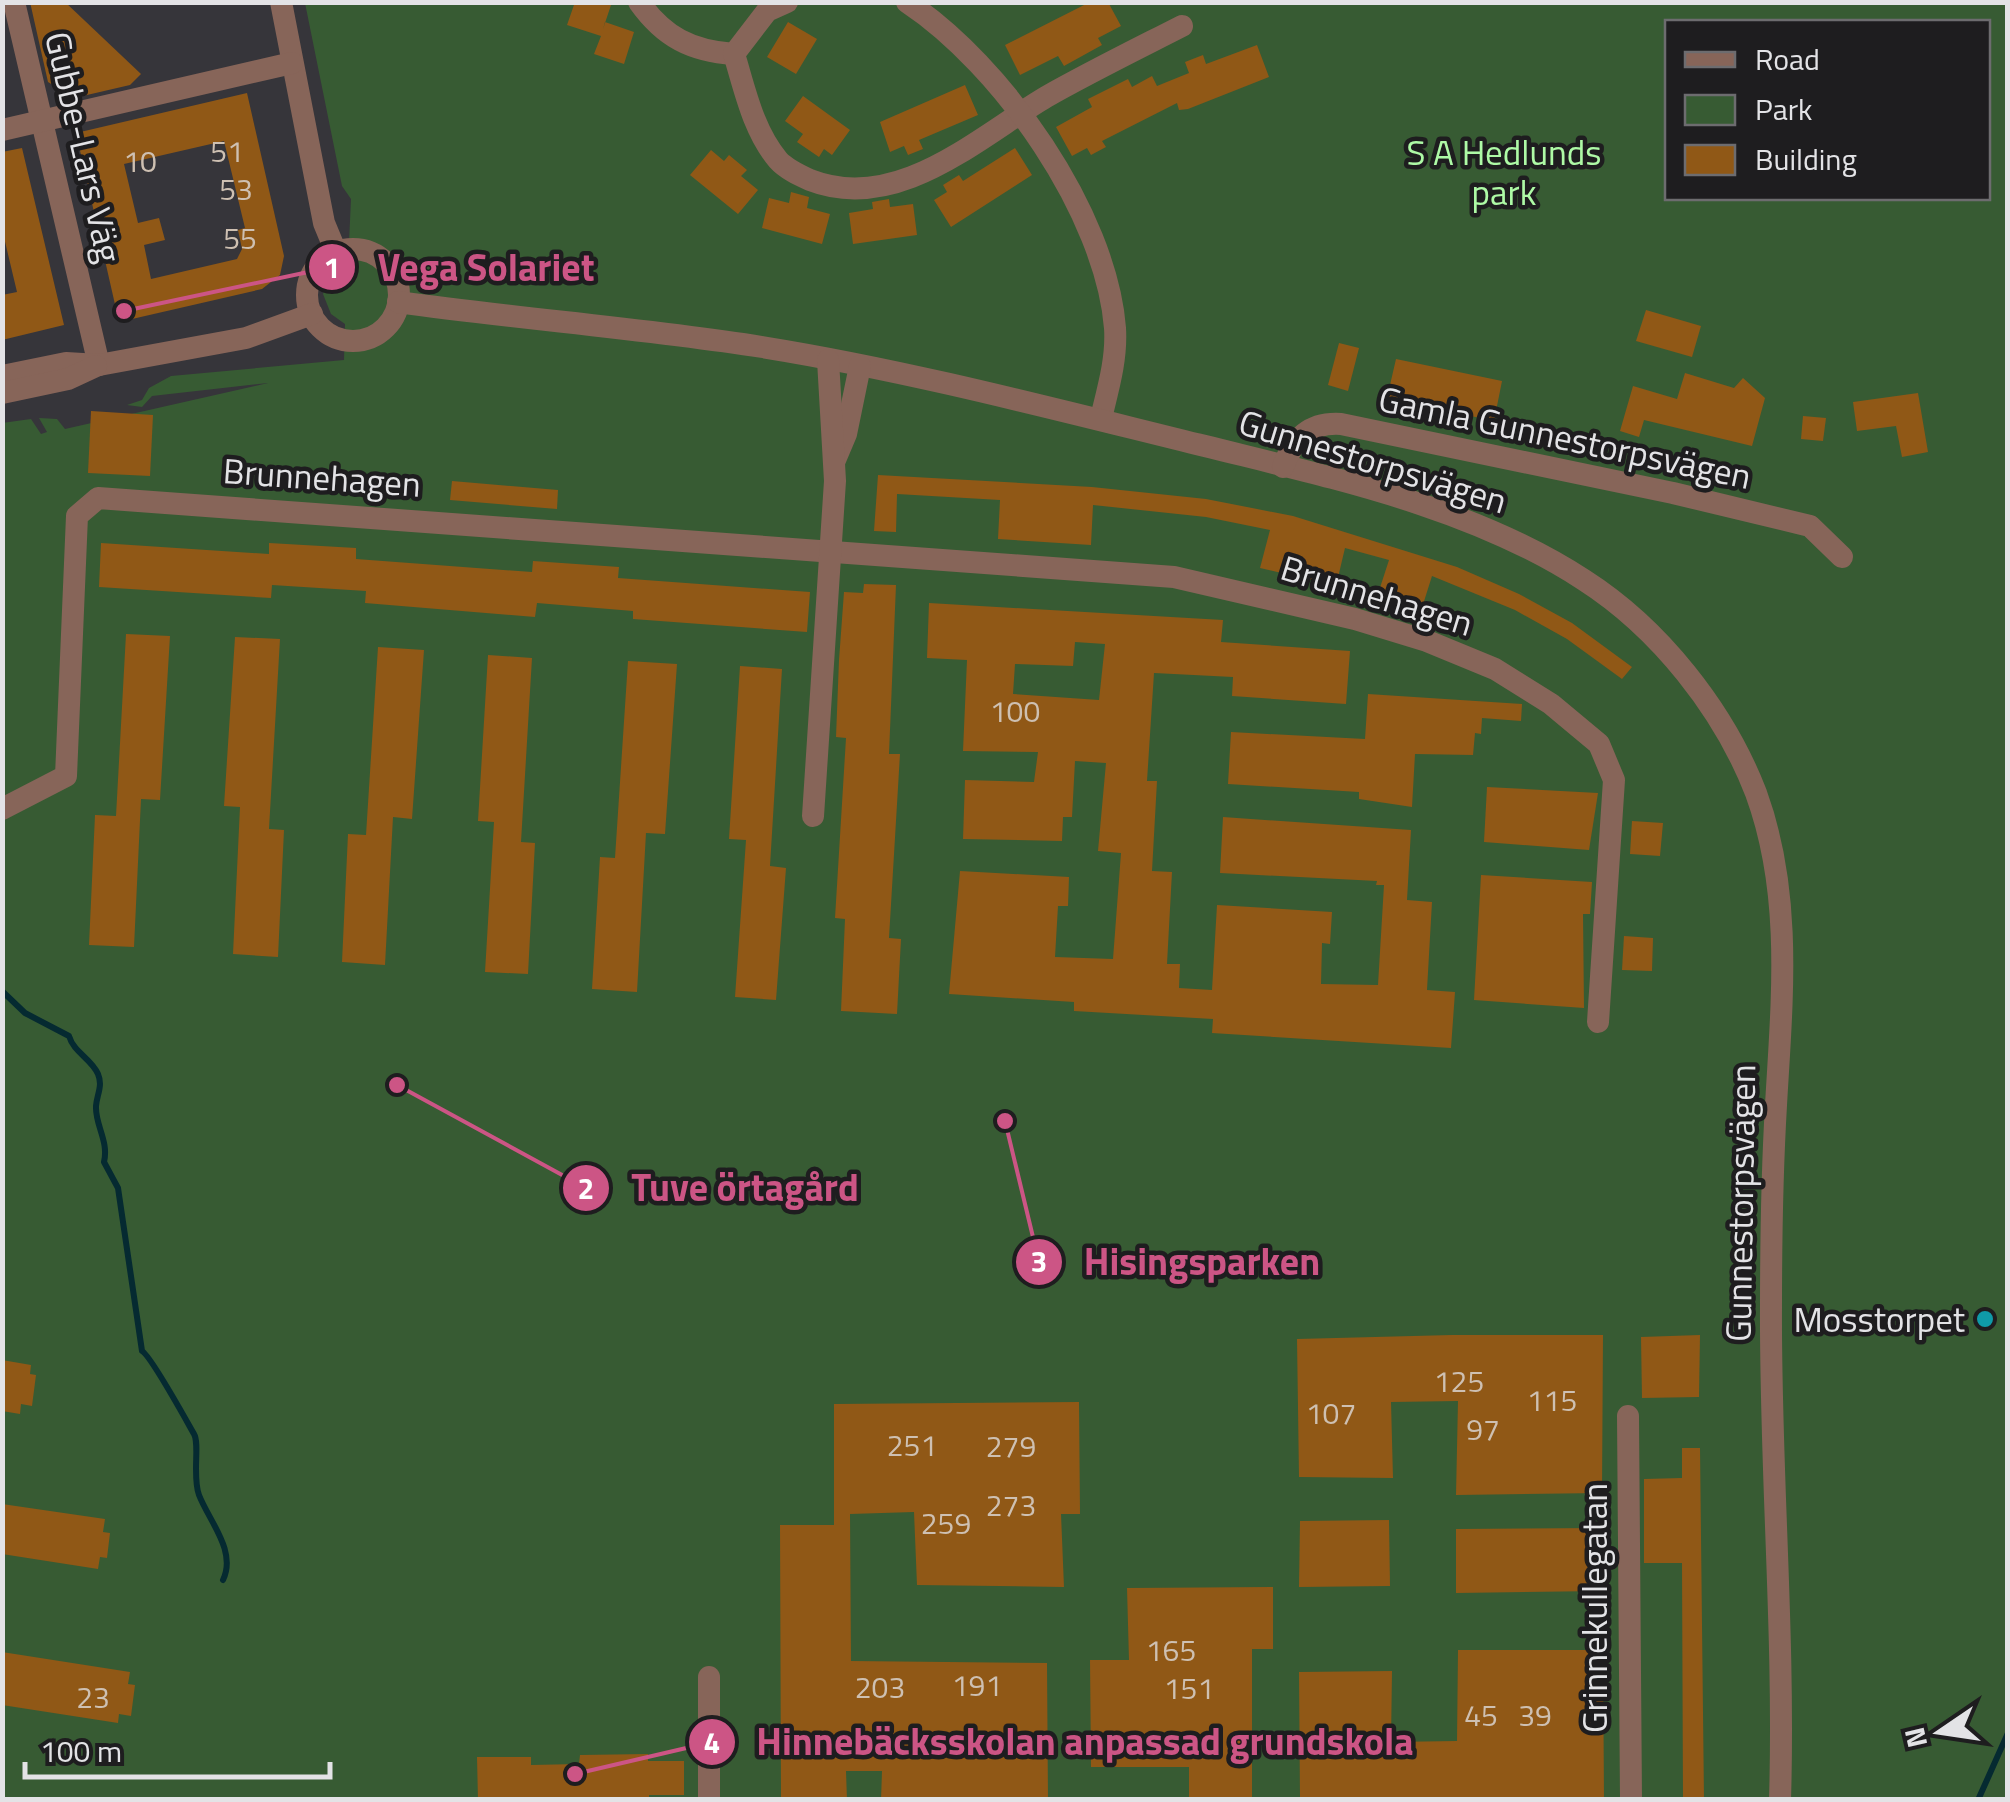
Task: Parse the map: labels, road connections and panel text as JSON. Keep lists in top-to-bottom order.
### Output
{
  "streets": {
    "street": [
      "Gubbe-Lars Väg",
      "Gamla Gunnestorpsvägen",
      "Gunnestorpsvägen",
      "Brunnehagen",
      "Grinnekullegatan"
    ]
  },
  "crossings": [
    ["Gamla Gunnestorpsvägen", "Gunnestorpsvägen"]
  ],
  "parks": ["S A Hedlunds park"],
  "places": [
    "Vega Solariet",
    "Tuve örtagård",
    "Hisingsparken",
    "Mosstorpet",
    "Hinnebäcksskolan anpassad grundskola"
  ],
  "house_numbers": [
    "51",
    "10",
    "53",
    "55",
    "100",
    "125",
    "115",
    "107",
    "97",
    "251",
    "279",
    "273",
    "259",
    "165",
    "191",
    "203",
    "151",
    "23",
    "45",
    "39"
  ],
  "legend": ["Road", "Park", "Building"],
  "scale_bar": "100 m",
  "north": "left"
}
